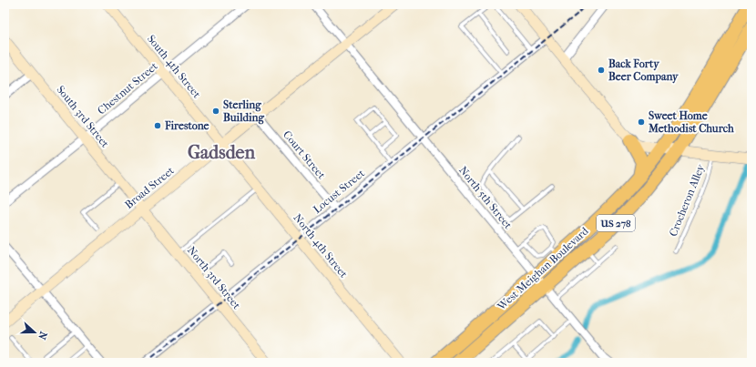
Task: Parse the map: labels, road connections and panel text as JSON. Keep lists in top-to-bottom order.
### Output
{
  "streets": {
    "highway": ["US 278", "West Meighan Boulevard"],
    "main road": [
      "South 4th Street",
      "South 3rd Street",
      "Broad Street",
      "North 4th Street",
      "North 3rd Street"
    ],
    "street": [
      "Chestnut Street",
      "Court Street",
      "Locust Street",
      "North 5th Street"
    ],
    "lane": ["Crocheron Alley"]
  },
  "crossings": [
    ["South 4th Street", "Chestnut Street"],
    ["South 4th Street", "Broad Street"],
    ["South 4th Street", "North 4th Street"],
    ["Chestnut Street", "South 3rd Street"],
    ["South 3rd Street", "Broad Street"],
    ["South 3rd Street", "North 3rd Street"],
    ["Court Street", "Broad Street"],
    ["Court Street", "Locust Street"],
    ["Broad Street", "North 5th Street"],
    ["Broad Street", "North 4th Street"],
    ["Broad Street", "North 3rd Street"],
    ["Locust Street", "North 5th Street"],
    ["Locust Street", "North 4th Street"],
    ["Locust Street", "North 3rd Street"],
    ["North 5th Street", "West Meighan Boulevard"]
  ],
  "districts": ["Gadsden"],
  "places": [
    "Back Forty Beer Company",
    "Sterling Building",
    "Sweet Home Methodist Church",
    "Firestone"
  ],
  "north": "right"
}
